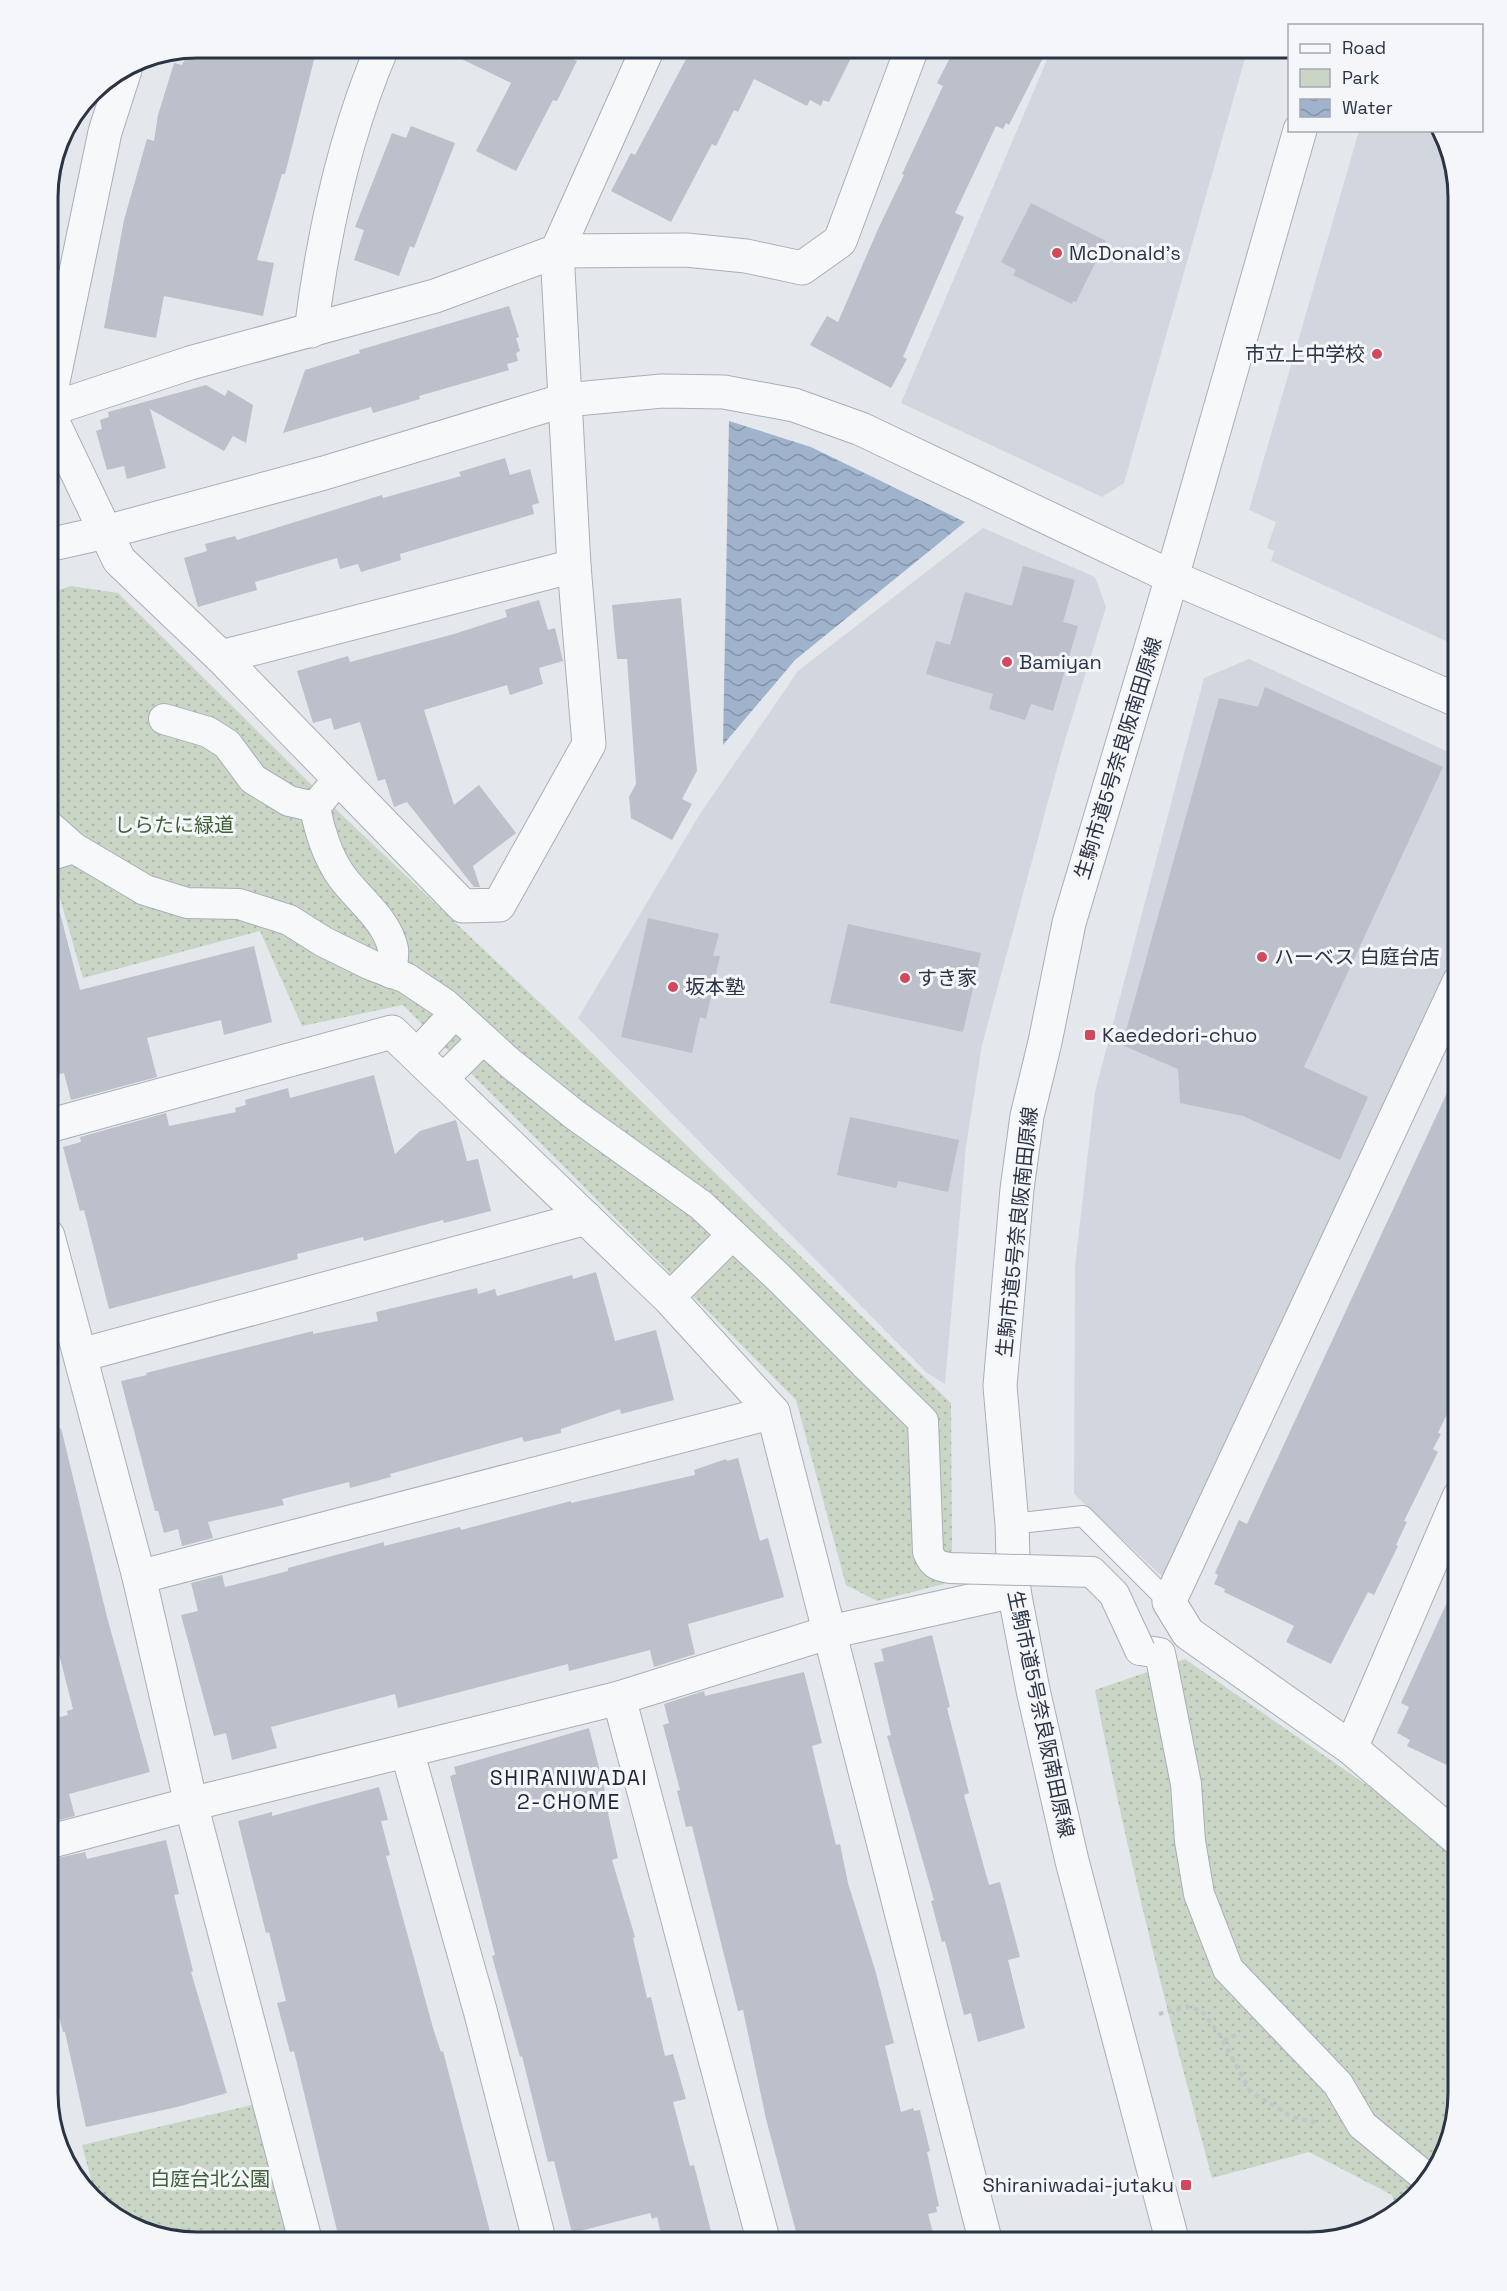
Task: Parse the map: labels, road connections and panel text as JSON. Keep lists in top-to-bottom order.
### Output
{
  "streets": {
    "street": ["生駒市道5号奈良阪南田原線"]
  },
  "districts": ["SHIRANIWADAI 2-CHOME"],
  "parks": ["しらたに緑道", "白庭台北公園"],
  "places": {
    "other": [
      "McDonald's",
      "市立上中学校",
      "Bamiyan",
      "ハーベス 白庭台店",
      "すき家",
      "坂本塾"
    ],
    "transit": ["Kaededori-chuo", "Shiraniwadai-jutaku"]
  },
  "legend": ["Road", "Park", "Water"]
}
